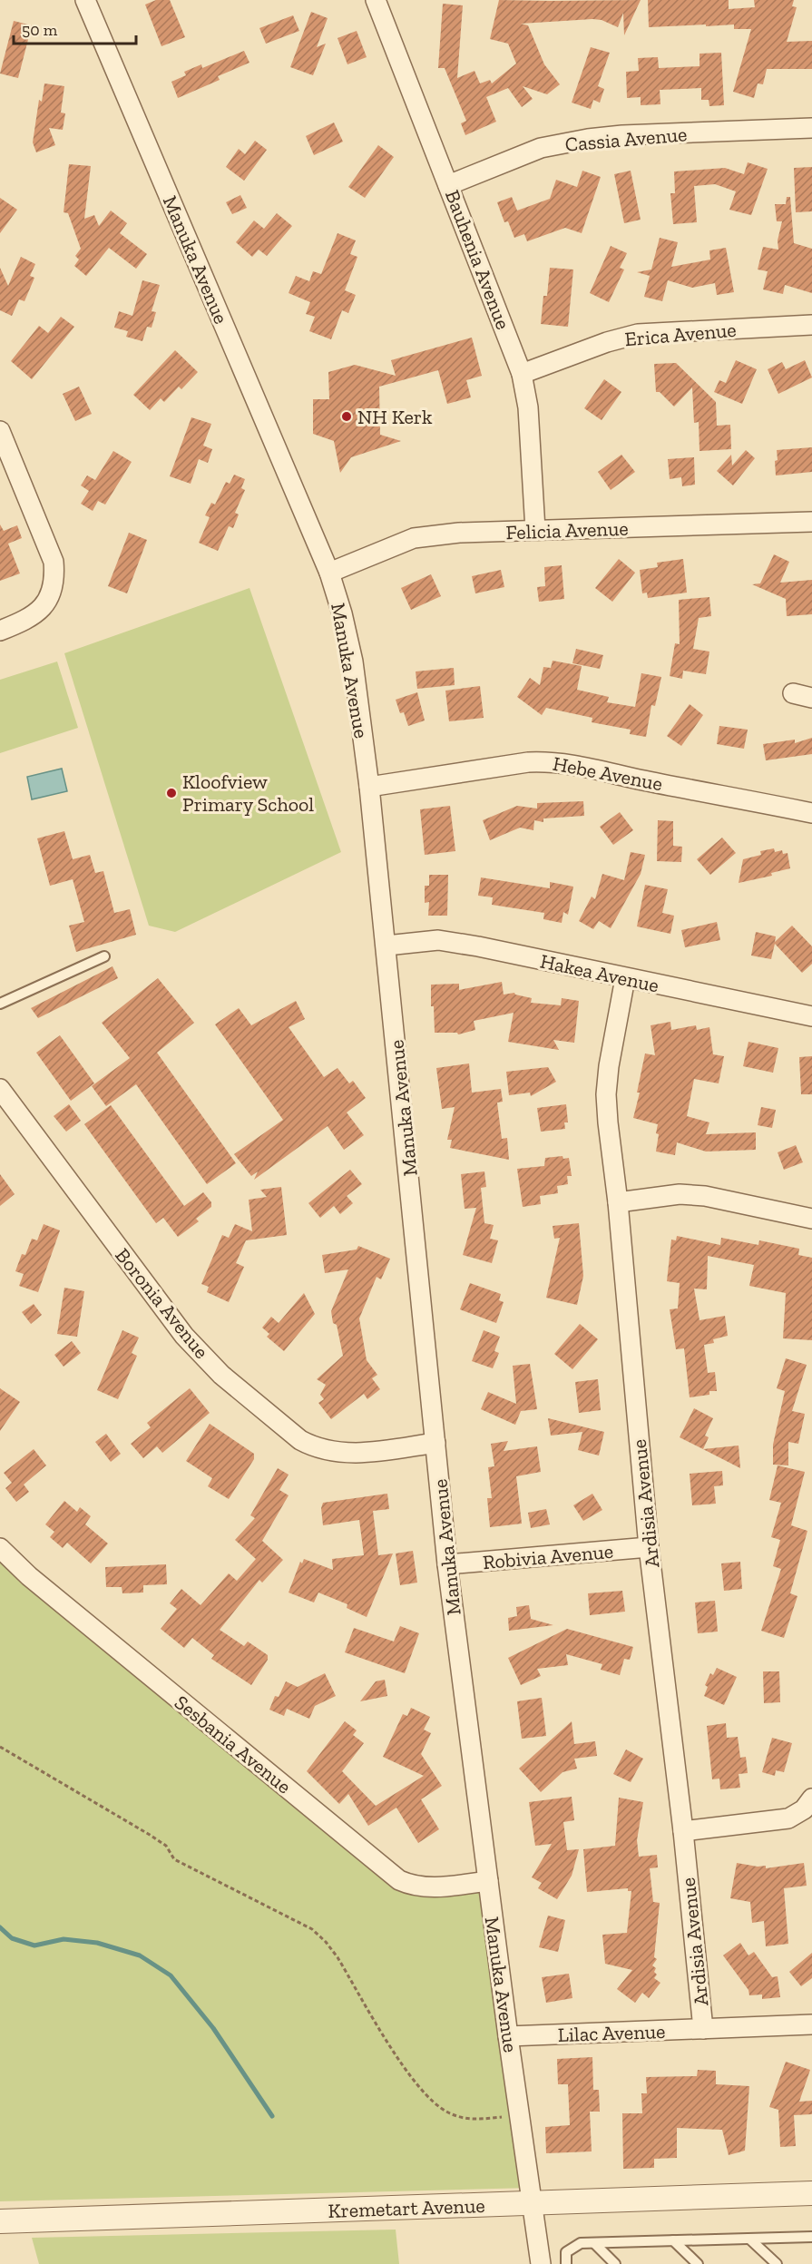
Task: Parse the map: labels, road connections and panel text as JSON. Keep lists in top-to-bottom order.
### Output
{
  "streets": {
    "street": [
      "Cassia Avenue",
      "Manuka Avenue",
      "Bauhenia Avenue",
      "Erica Avenue",
      "Felicia Avenue",
      "Hebe Avenue",
      "Hakea Avenue",
      "Boronia Avenue",
      "Ardisia Avenue",
      "Robivia Avenue",
      "Sesbania Avenue",
      "Lilac Avenue",
      "Kremetart Avenue"
    ]
  },
  "crossings": [
    ["Cassia Avenue", "Bauhenia Avenue"],
    ["Manuka Avenue", "Felicia Avenue"],
    ["Manuka Avenue", "Hebe Avenue"],
    ["Manuka Avenue", "Hakea Avenue"],
    ["Manuka Avenue", "Boronia Avenue"],
    ["Manuka Avenue", "Robivia Avenue"],
    ["Manuka Avenue", "Sesbania Avenue"],
    ["Manuka Avenue", "Lilac Avenue"],
    ["Manuka Avenue", "Kremetart Avenue"],
    ["Bauhenia Avenue", "Erica Avenue"],
    ["Bauhenia Avenue", "Felicia Avenue"],
    ["Hakea Avenue", "Ardisia Avenue"],
    ["Ardisia Avenue", "Robivia Avenue"],
    ["Ardisia Avenue", "Lilac Avenue"]
  ],
  "places": ["NH Kerk", "Kloofview Primary School"],
  "scale_bar": "50 m"
}
